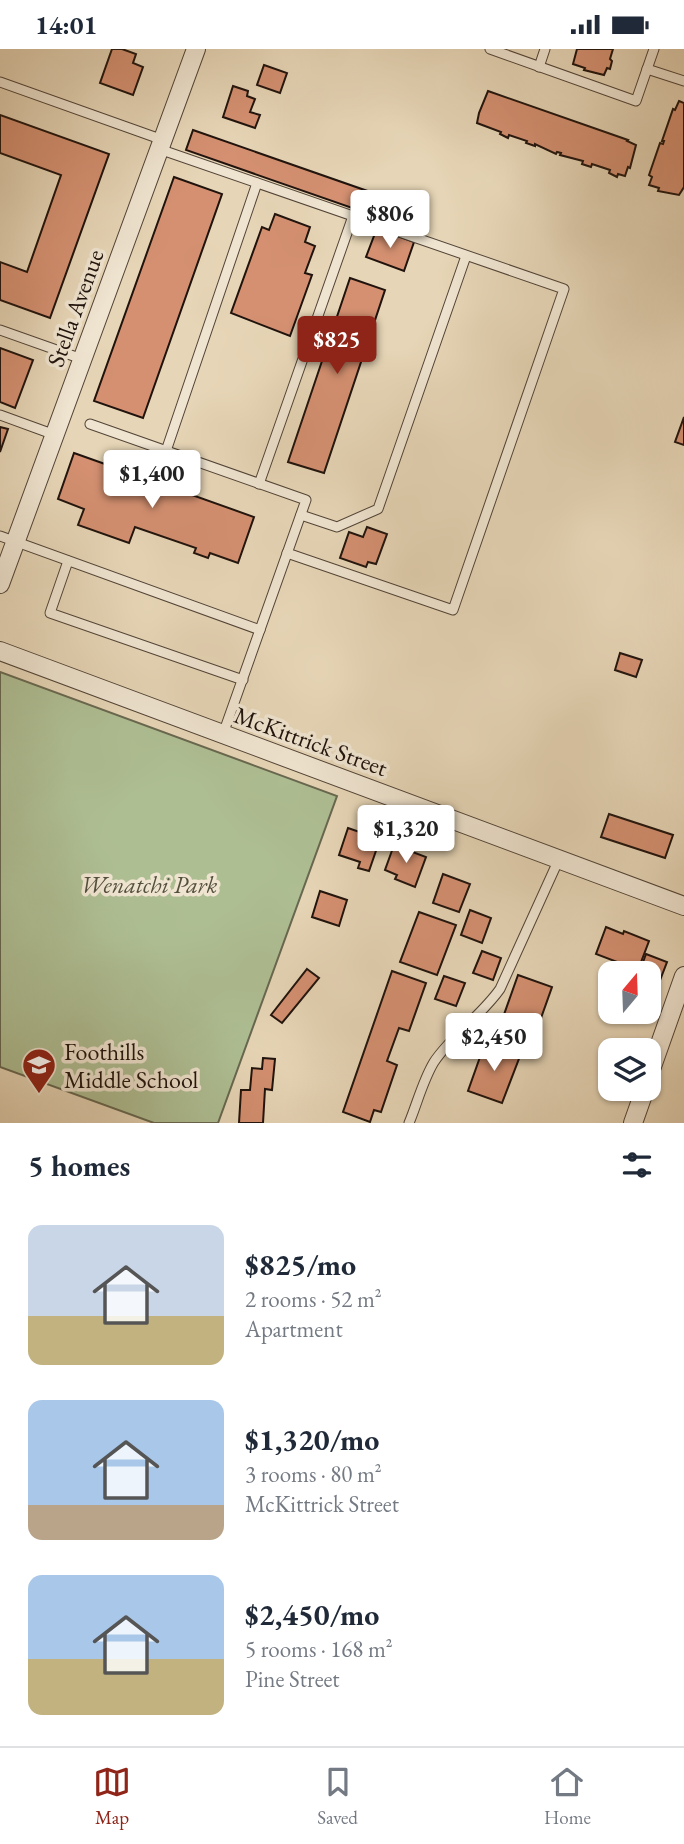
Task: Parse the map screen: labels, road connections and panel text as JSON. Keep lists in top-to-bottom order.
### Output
{
  "streets": {
    "street": ["Stella Avenue", "McKittrick Street"]
  },
  "parks": ["Wenatchi Park"],
  "places": {
    "school or university": ["Foothills Middle School"]
  },
  "north": "top",
  "page": {
    "status": "14:01",
    "price": [
      "$806",
      "$825",
      "$1,400",
      "$1,320",
      "$2,450"
    ],
    "heading": "5 homes",
    "list": [
      {
        "name": "$825/mo",
        "note": "2 rooms · 52 m² · Apartment"
      },
      {
        "name": "$1,320/mo",
        "note": "3 rooms · 80 m² · McKittrick Street"
      },
      {
        "name": "$2,450/mo",
        "note": "5 rooms · 168 m² · Pine Street"
      }
    ],
    "tabs": ["Map", "Saved", "Home"]
  }
}
